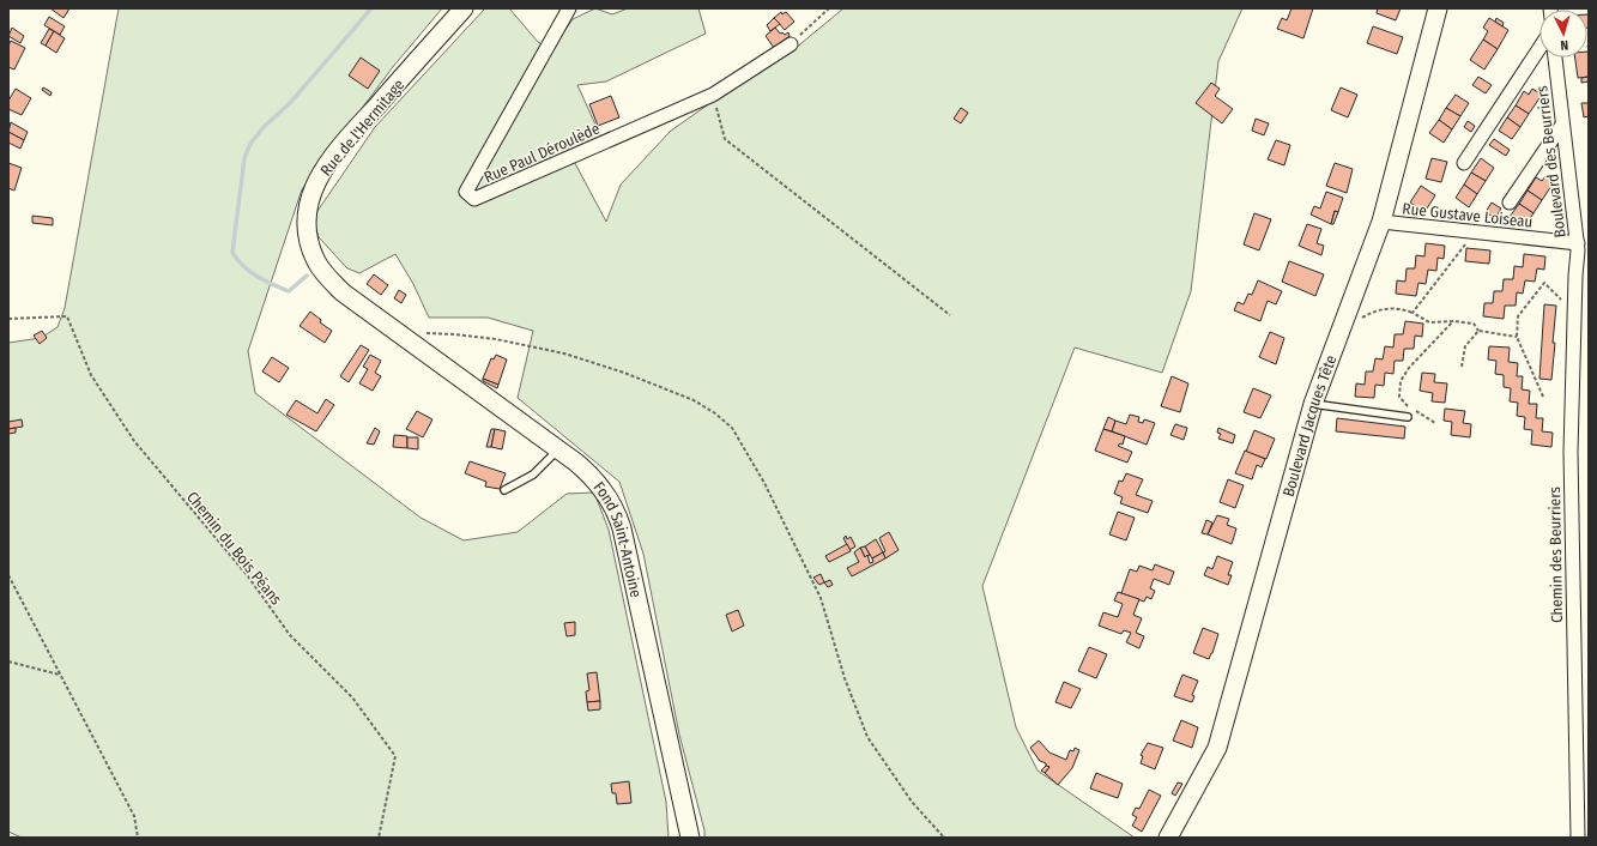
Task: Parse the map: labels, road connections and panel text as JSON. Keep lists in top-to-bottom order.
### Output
{
  "streets": {
    "main road": ["Rue de l'Hermitage", "Boulevard Jacques Tête", "Fond Saint-Antoine"],
    "street": [
      "Rue Paul Déroulède",
      "Boulevard des Beurriers",
      "Rue Gustave Loiseau",
      "Chemin des Beurriers"
    ],
    "path": ["Chemin du Bois Péans"]
  },
  "crossings": [
    ["Rue de l'Hermitage", "Fond Saint-Antoine"],
    ["Boulevard des Beurriers", "Rue Gustave Loiseau"],
    ["Boulevard des Beurriers", "Chemin des Beurriers"],
    ["Rue Gustave Loiseau", "Boulevard Jacques Tête"]
  ],
  "north": "bottom"
}
